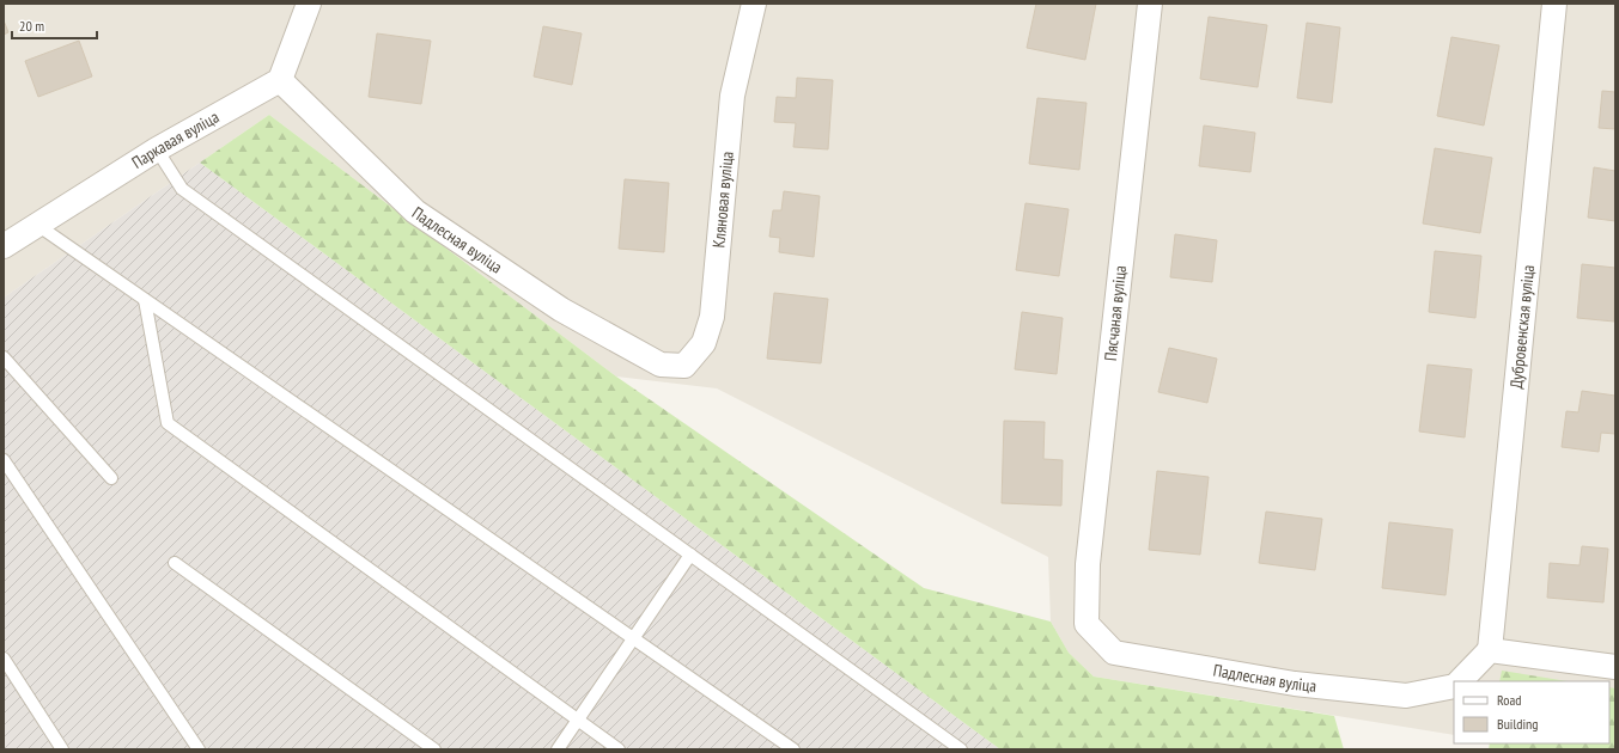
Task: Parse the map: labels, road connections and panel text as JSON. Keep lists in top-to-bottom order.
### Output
{
  "streets": {
    "street": [
      "Паркавая вуліца",
      "Кляновая вуліца",
      "Падлесная вуліца",
      "Пясчаная вуліца",
      "Дубровенская вуліца"
    ]
  },
  "crossings": [
    ["Паркавая вуліца", "Падлесная вуліца"],
    ["Кляновая вуліца", "Падлесная вуліца"],
    ["Падлесная вуліца", "Пясчаная вуліца"]
  ],
  "legend": ["Road", "Building"],
  "scale_bar": "20 m"
}
